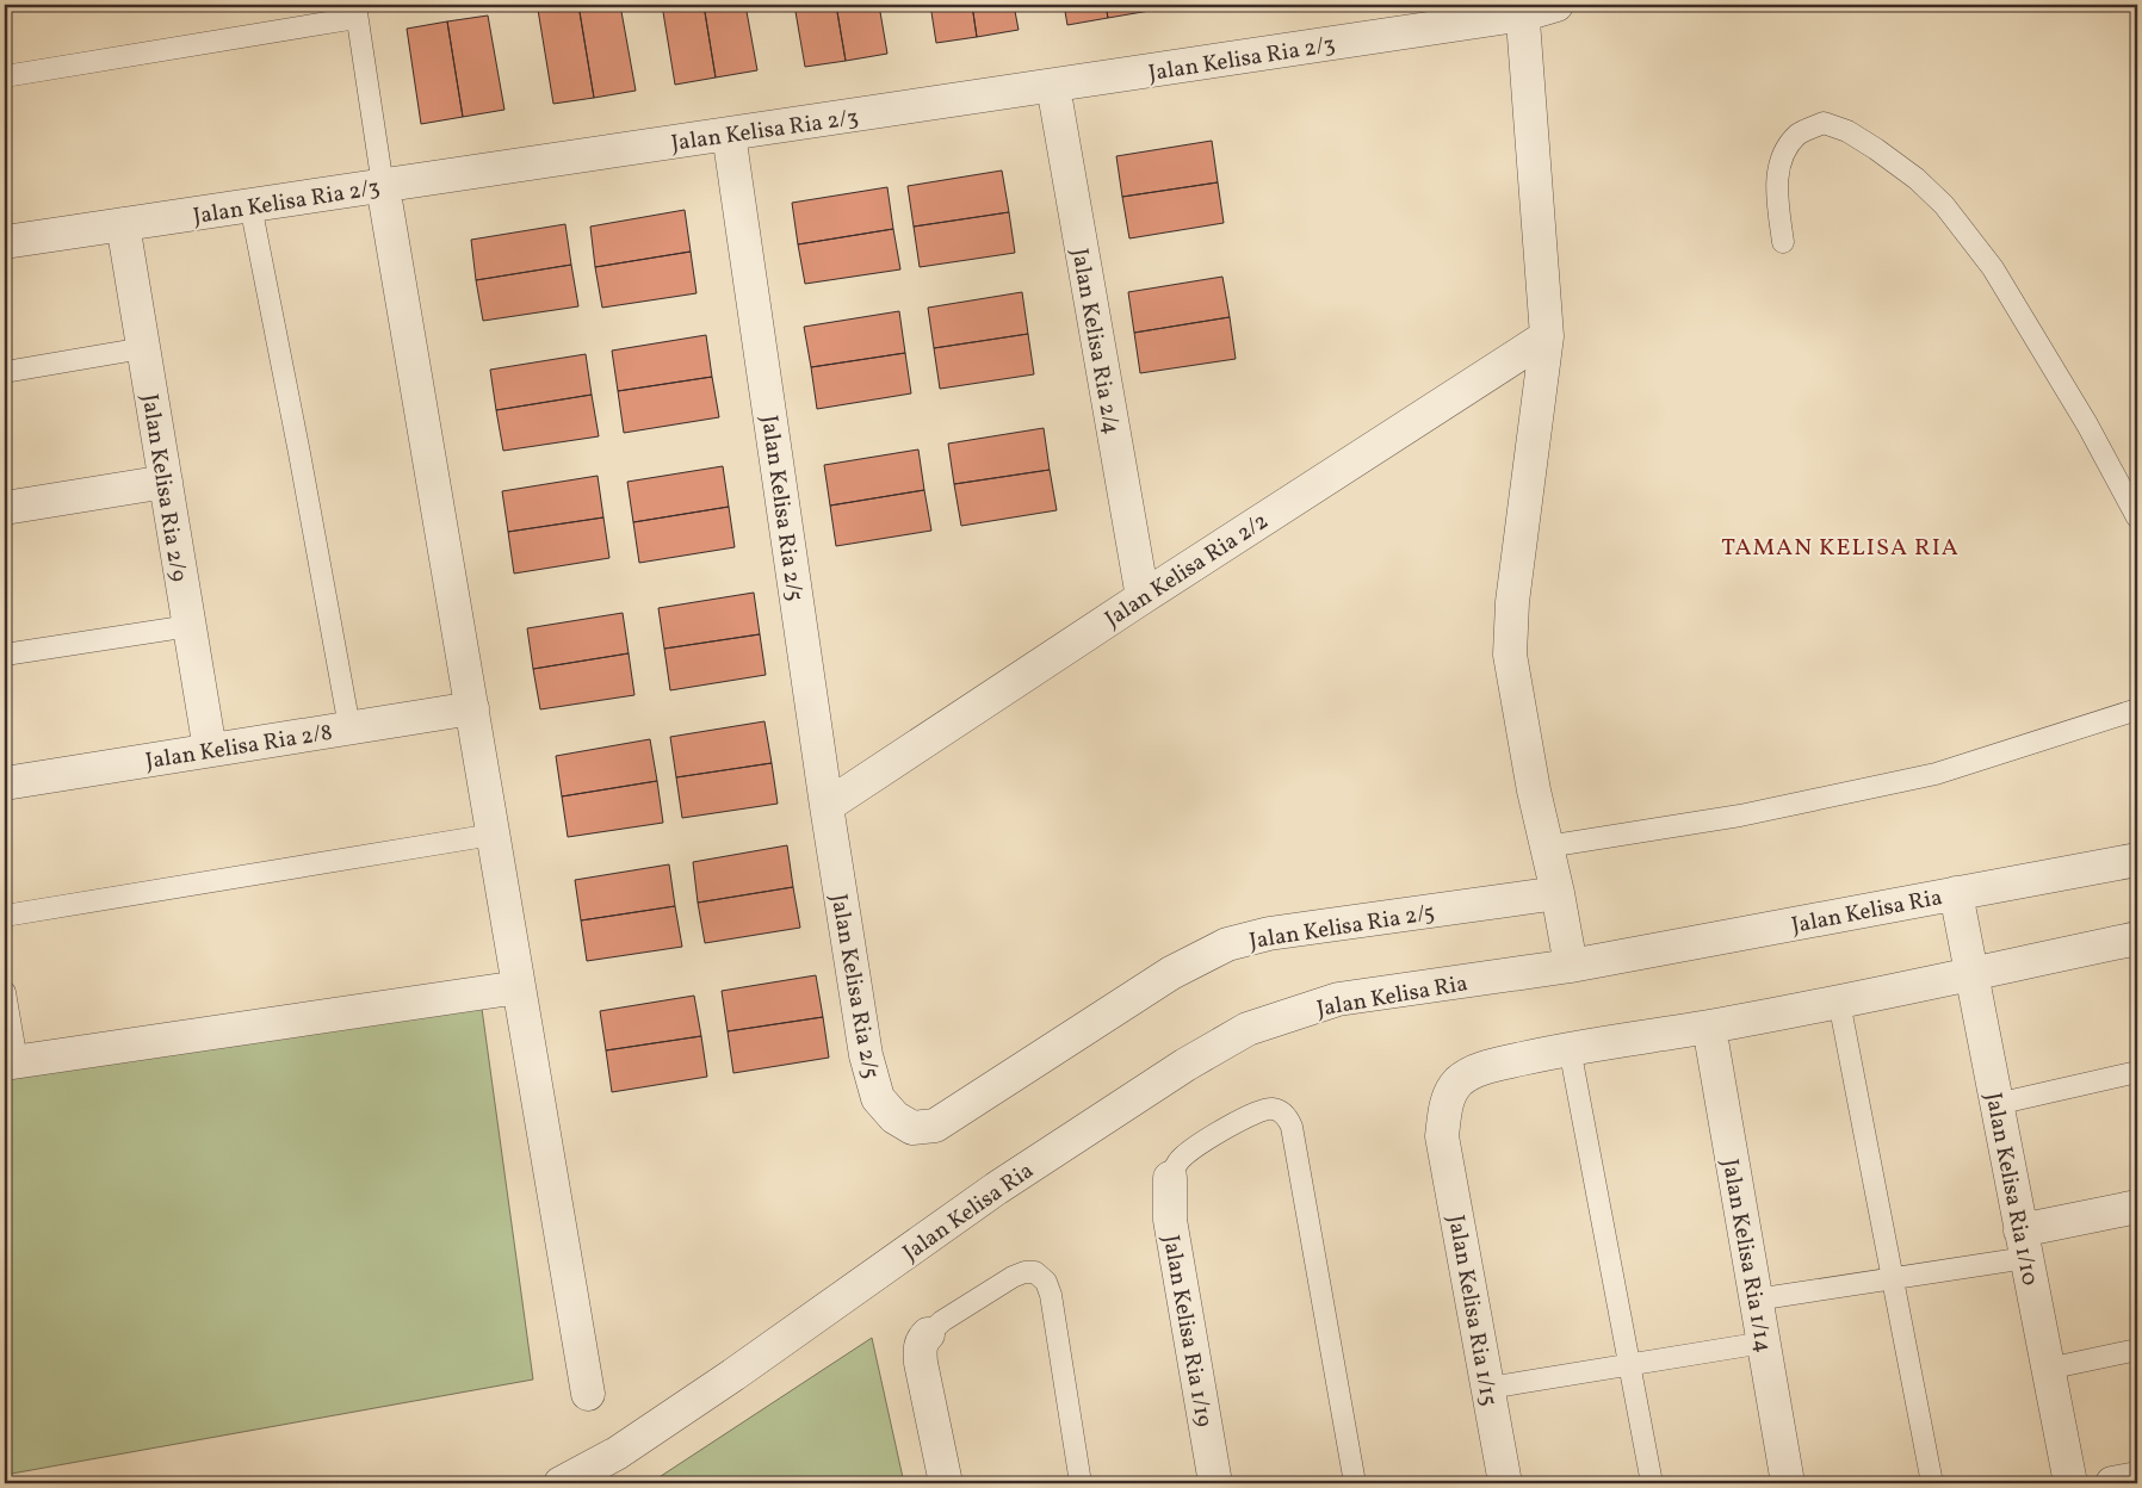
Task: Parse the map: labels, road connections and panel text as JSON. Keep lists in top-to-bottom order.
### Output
{
  "streets": {
    "street": [
      "Jalan Kelisa Ria 2/3",
      "Jalan Kelisa Ria 2/4",
      "Jalan Kelisa Ria 2/9",
      "Jalan Kelisa Ria 2/5",
      "Jalan Kelisa Ria 2/2",
      "Jalan Kelisa Ria 2/8",
      "Jalan Kelisa Ria",
      "Jalan Kelisa Ria 1/10",
      "Jalan Kelisa Ria 1/14",
      "Jalan Kelisa Ria 1/15",
      "Jalan Kelisa Ria 1/19"
    ]
  },
  "crossings": [
    ["Jalan Kelisa Ria 2/3", "Jalan Kelisa Ria 2/4"],
    ["Jalan Kelisa Ria 2/3", "Jalan Kelisa Ria 2/9"],
    ["Jalan Kelisa Ria 2/3", "Jalan Kelisa Ria 2/5"],
    ["Jalan Kelisa Ria 2/4", "Jalan Kelisa Ria 2/2"],
    ["Jalan Kelisa Ria 2/9", "Jalan Kelisa Ria 2/8"],
    ["Jalan Kelisa Ria 2/5", "Jalan Kelisa Ria 2/2"],
    ["Jalan Kelisa Ria", "Jalan Kelisa Ria 1/10"],
    ["Jalan Kelisa Ria 1/10", "Jalan Kelisa Ria 1/15"],
    ["Jalan Kelisa Ria 1/14", "Jalan Kelisa Ria 1/15"]
  ],
  "districts": ["TAMAN KELISA RIA"]
}
